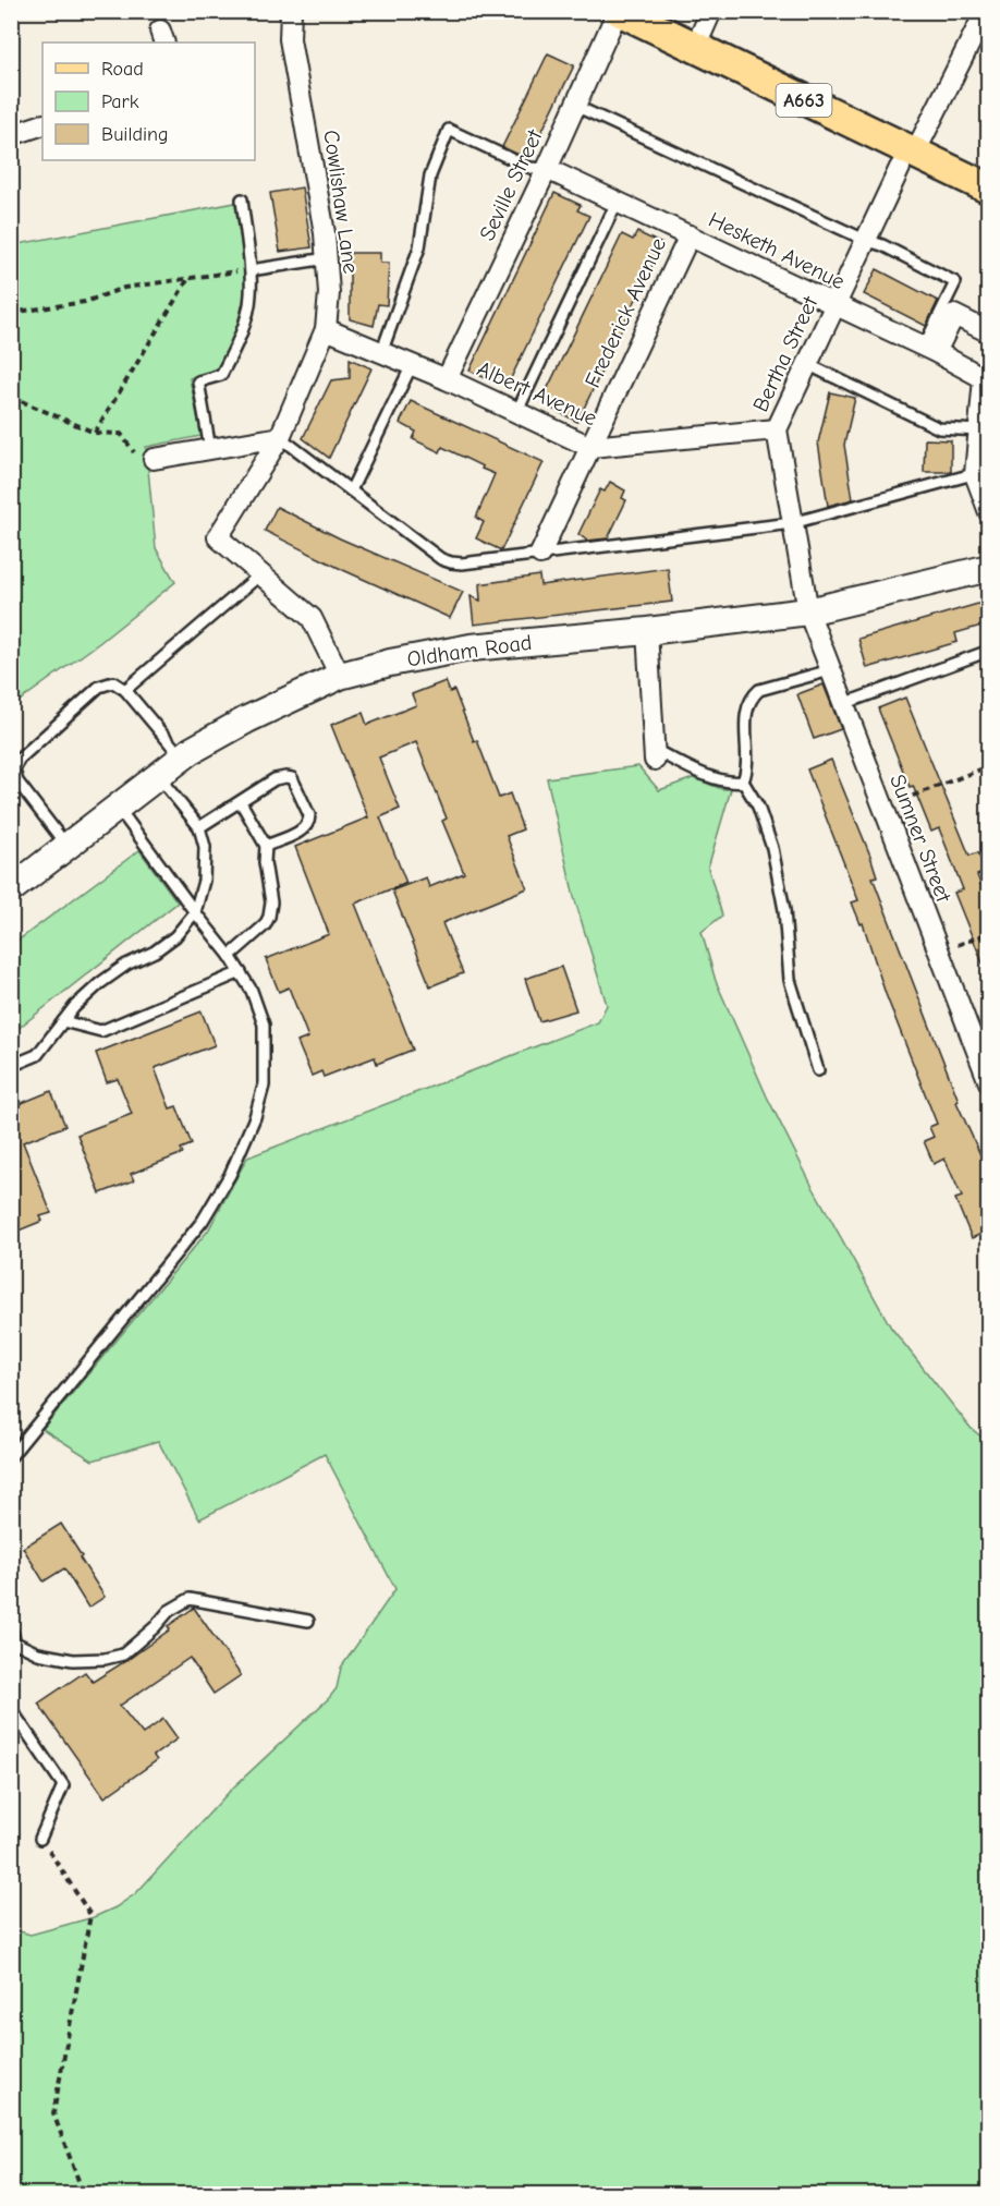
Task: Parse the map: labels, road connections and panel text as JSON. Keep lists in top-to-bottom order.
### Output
{
  "streets": {
    "main road": ["A663", "Oldham Road"],
    "street": [
      "Seville Street",
      "Cowlishaw Lane",
      "Hesketh Avenue",
      "Frederick Avenue",
      "Bertha Street",
      "Albert Avenue",
      "Sumner Street"
    ]
  },
  "crossings": [
    ["A663", "Seville Street"],
    ["A663", "Bertha Street"],
    ["Seville Street", "Hesketh Avenue"],
    ["Seville Street", "Albert Avenue"],
    ["Cowlishaw Lane", "Albert Avenue"],
    ["Cowlishaw Lane", "Oldham Road"],
    ["Hesketh Avenue", "Frederick Avenue"],
    ["Hesketh Avenue", "Bertha Street"],
    ["Frederick Avenue", "Albert Avenue"],
    ["Bertha Street", "Albert Avenue"],
    ["Bertha Street", "Oldham Road"],
    ["Bertha Street", "Sumner Street"],
    ["Oldham Road", "Sumner Street"]
  ],
  "legend": ["Road", "Park", "Building"]
}
